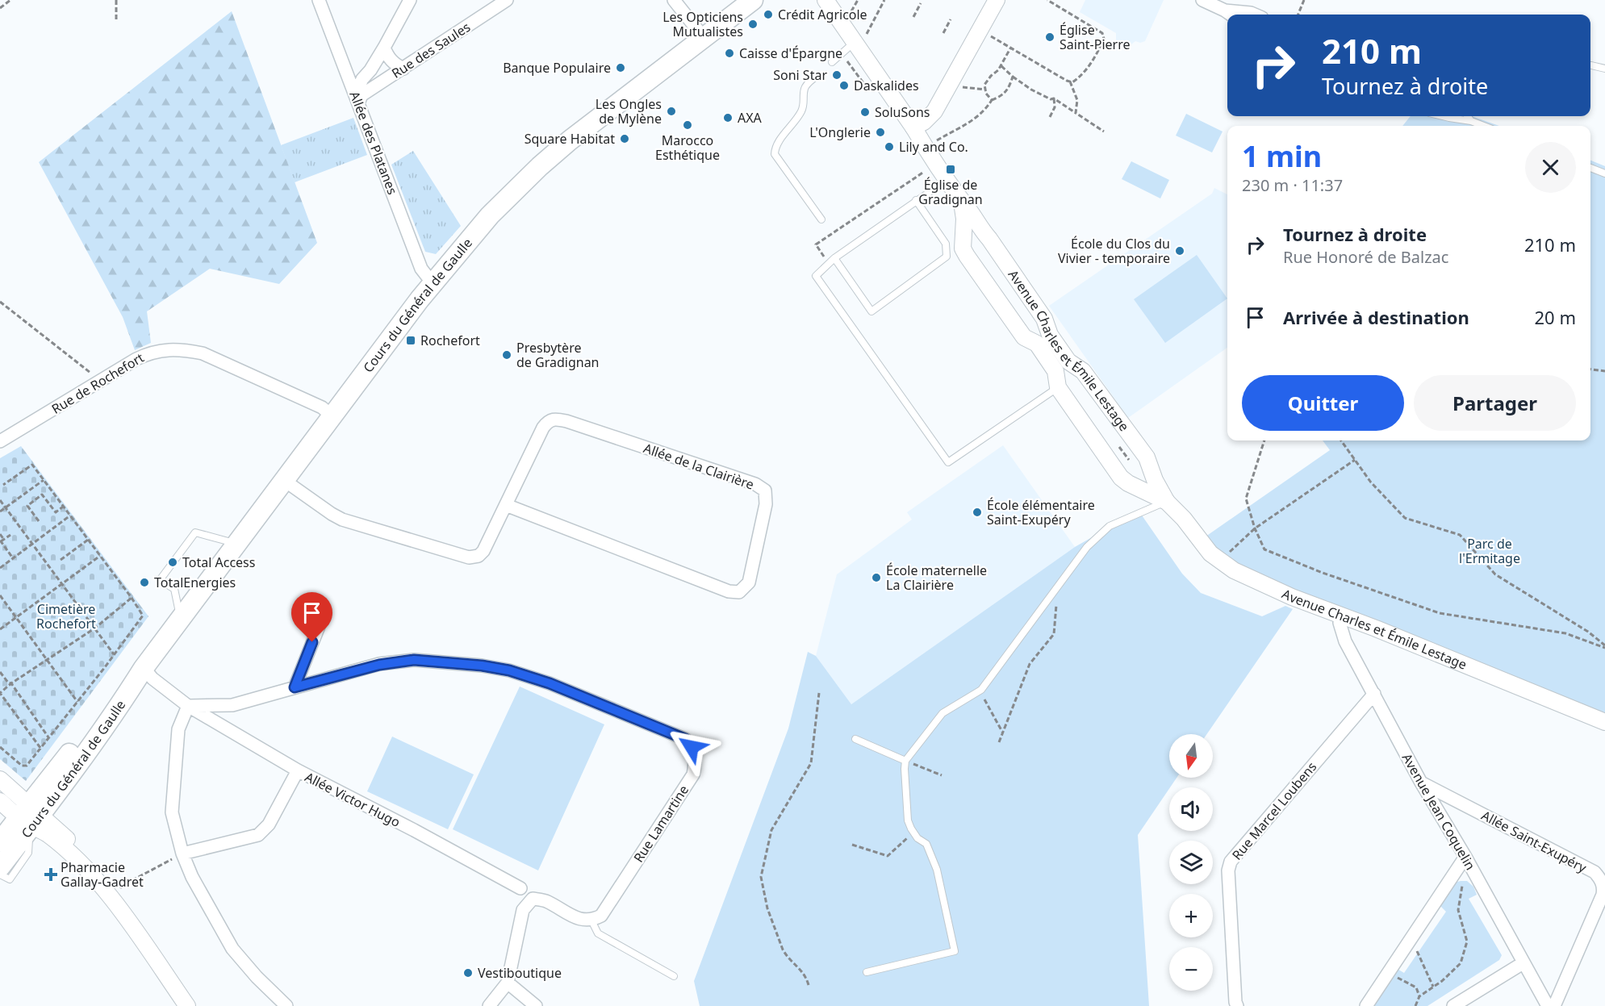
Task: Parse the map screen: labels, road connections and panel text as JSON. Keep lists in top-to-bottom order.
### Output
{
  "streets": {
    "main road": ["Cours du Général de Gaulle"],
    "street": [
      "Rue des Saules",
      "Allée des Platanes",
      "Avenue Charles et Émile Lestage",
      "Rue de Rochefort",
      "Allée de la Clairière",
      "Allée Victor Hugo",
      "Rue Marcel Loubens",
      "Avenue Jean Coquelin",
      "Rue Lamartine",
      "Allée Saint-Exupéry"
    ]
  },
  "crossings": [
    ["Rue des Saules", "Allée des Platanes"],
    ["Allée des Platanes", "Cours du Général de Gaulle"],
    ["Cours du Général de Gaulle", "Rue de Rochefort"],
    ["Cours du Général de Gaulle", "Allée de la Clairière"],
    ["Cours du Général de Gaulle", "Allée Victor Hugo"],
    ["Avenue Charles et Émile Lestage", "Avenue Jean Coquelin"],
    ["Allée Victor Hugo", "Rue Lamartine"],
    ["Rue Marcel Loubens", "Avenue Jean Coquelin"],
    ["Avenue Jean Coquelin", "Allée Saint-Exupéry"]
  ],
  "parks": ["Parc de l'Ermitage", "Cimetière Rochefort"],
  "places": {
    "other": [
      "Crédit Agricole",
      "Les Opticiens Mutualistes",
      "Église Saint-Pierre",
      "Caisse d'Épargne",
      "Banque Populaire",
      "Soni Star",
      "Daskalides",
      "Les Ongles de Mylène",
      "SoluSons",
      "AXA",
      "Marocco Esthétique",
      "L'Onglerie",
      "Square Habitat",
      "Lily and Co.",
      "École du Clos du Vivier - temporaire",
      "Presbytère de Gradignan",
      "École élémentaire Saint-Exupéry",
      "Total Access",
      "École maternelle La Clairière",
      "TotalEnergies",
      "Vestiboutique"
    ],
    "transit": ["Église de Gradignan", "Rochefort"],
    "health": ["Pharmacie Gallay-Gadret"]
  },
  "north": "bottom",
  "page": {
    "turn": ["210 m", "Tournez à droite"],
    "heading": ["1 min", "230 m · 11:37"],
    "list": [
      {
        "name": "Tournez à droite",
        "note": "Rue Honoré de Balzac",
        "value": "210 m"
      },
      {
        "name": "Arrivée à destination",
        "value": "20 m"
      }
    ],
    "buttons": ["Quitter", "Partager"],
    "map_buttons": ["+", "−"]
  }
}
